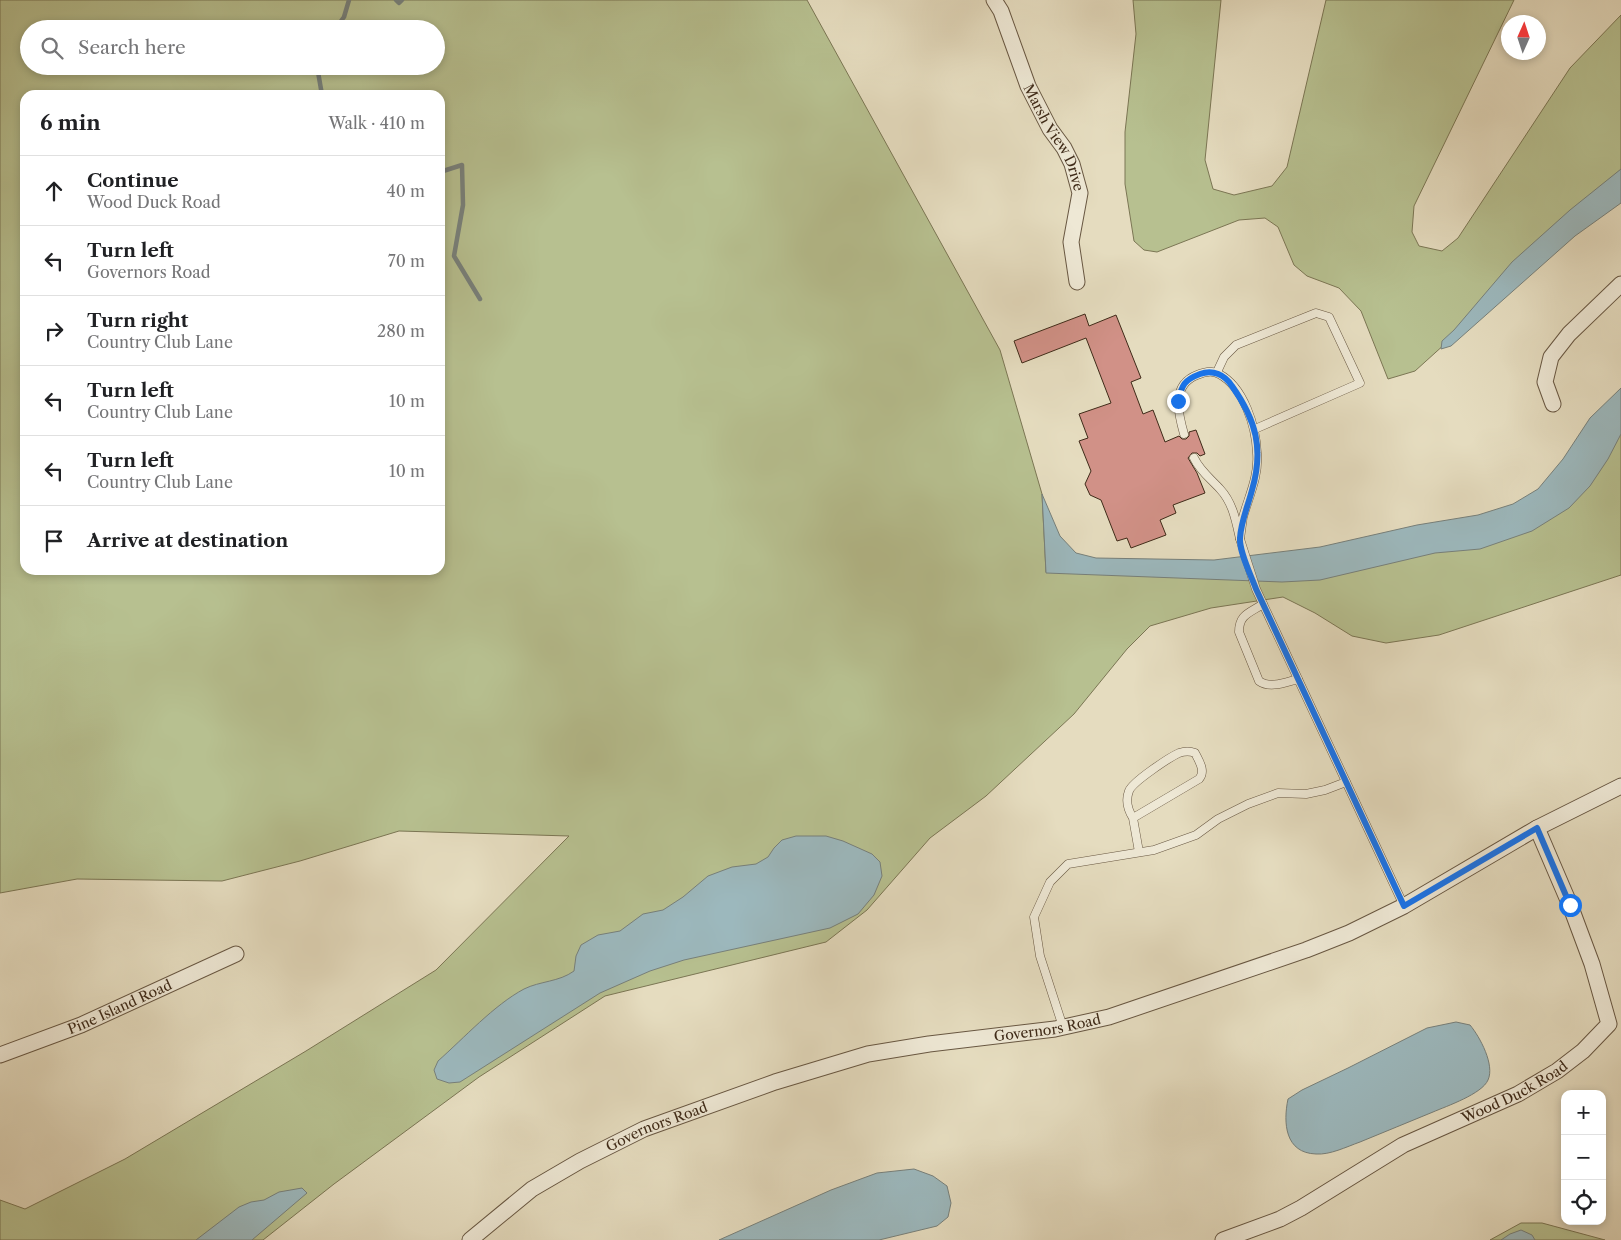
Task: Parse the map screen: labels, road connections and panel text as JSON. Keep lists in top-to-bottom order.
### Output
{
  "streets": {
    "street": [
      "Marsh View Drive",
      "Pine Island Road",
      "Governors Road",
      "Wood Duck Road"
    ]
  },
  "crossings": [
    ["Governors Road", "Wood Duck Road"]
  ],
  "north": "top",
  "page": {
    "search": "Search here",
    "heading": ["6 min", "Walk · 410 m"],
    "list": [
      ["Continue", "Wood Duck Road", "40 m"],
      ["Turn left", "Governors Road", "70 m"],
      ["Turn right", "Country Club Lane", "280 m"],
      ["Turn left", "Country Club Lane", "10 m"],
      ["Turn left", "Country Club Lane", "10 m"],
      "Arrive at destination"
    ],
    "map_buttons": ["+", "−"]
  }
}
